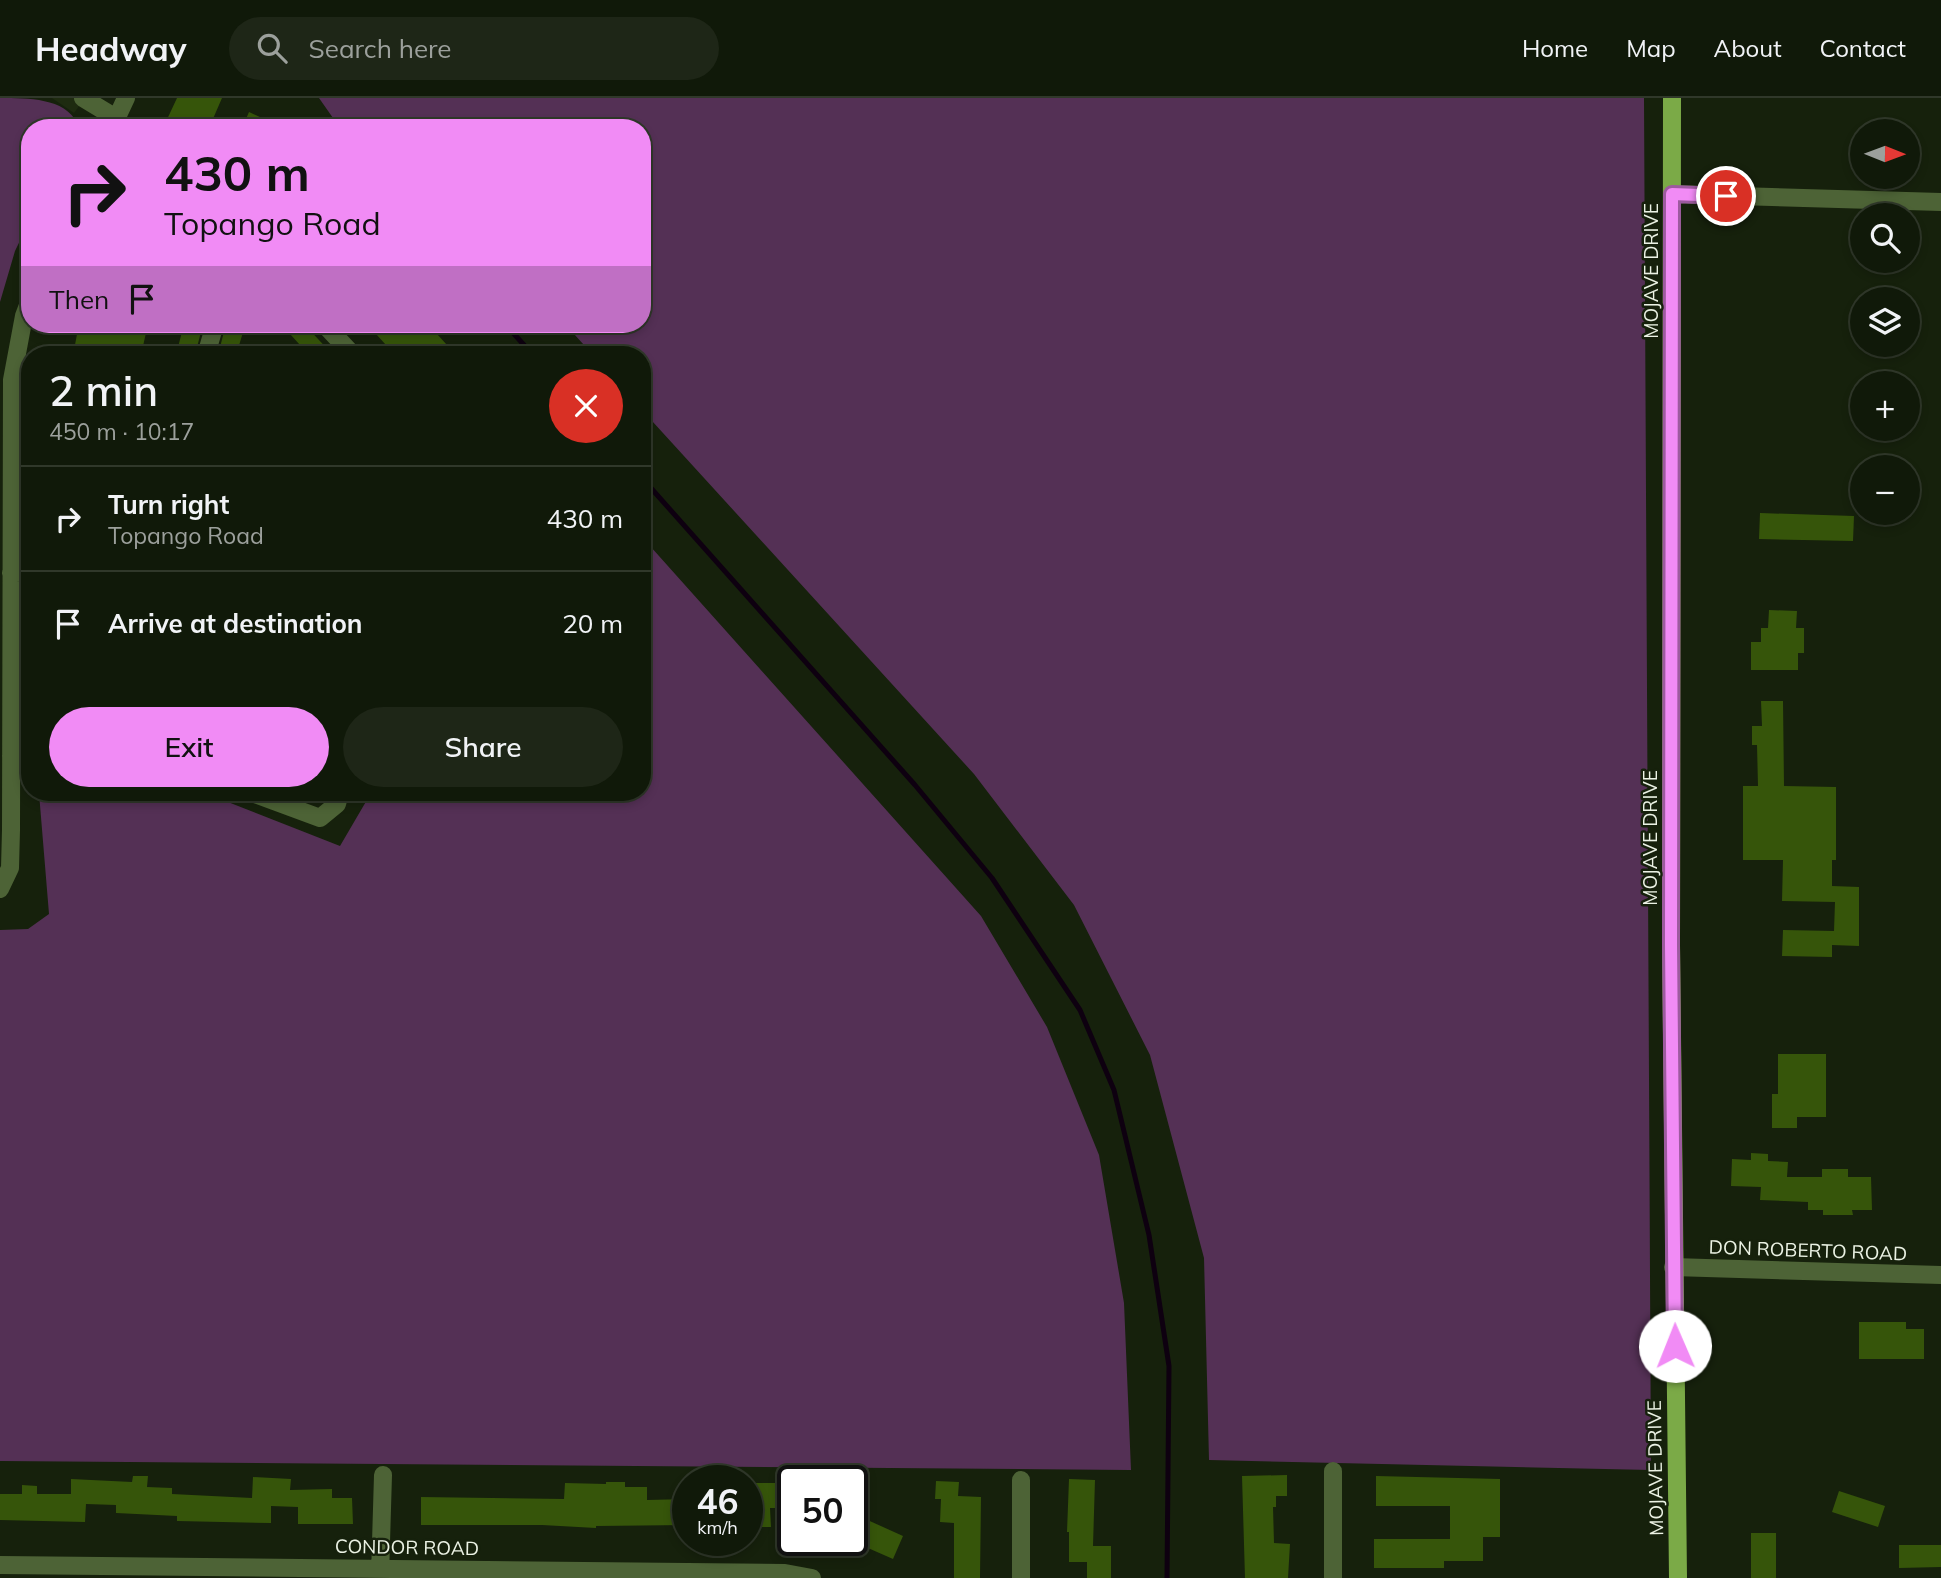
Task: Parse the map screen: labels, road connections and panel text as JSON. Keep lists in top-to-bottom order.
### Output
{
  "streets": {
    "main road": ["MOJAVE DRIVE"],
    "street": ["DON ROBERTO ROAD", "CONDOR ROAD"]
  },
  "crossings": [
    ["MOJAVE DRIVE", "DON ROBERTO ROAD"]
  ],
  "north": "right",
  "page": {
    "header": "Headway",
    "search": "Search here",
    "nav": [
      "Home",
      "Map",
      "About",
      "Contact"
    ],
    "map_buttons": ["+", "−"],
    "turn": ["430 m", "Topango Road"],
    "then": "Then",
    "heading": ["2 min", "450 m · 10:17"],
    "list": [
      {
        "name": "Turn right",
        "note": "Topango Road",
        "value": "430 m"
      },
      {
        "name": "Arrive at destination",
        "value": "20 m"
      }
    ],
    "buttons": ["Exit", "Share"],
    "speed": "46 km/h",
    "limit": "50"
  }
}
